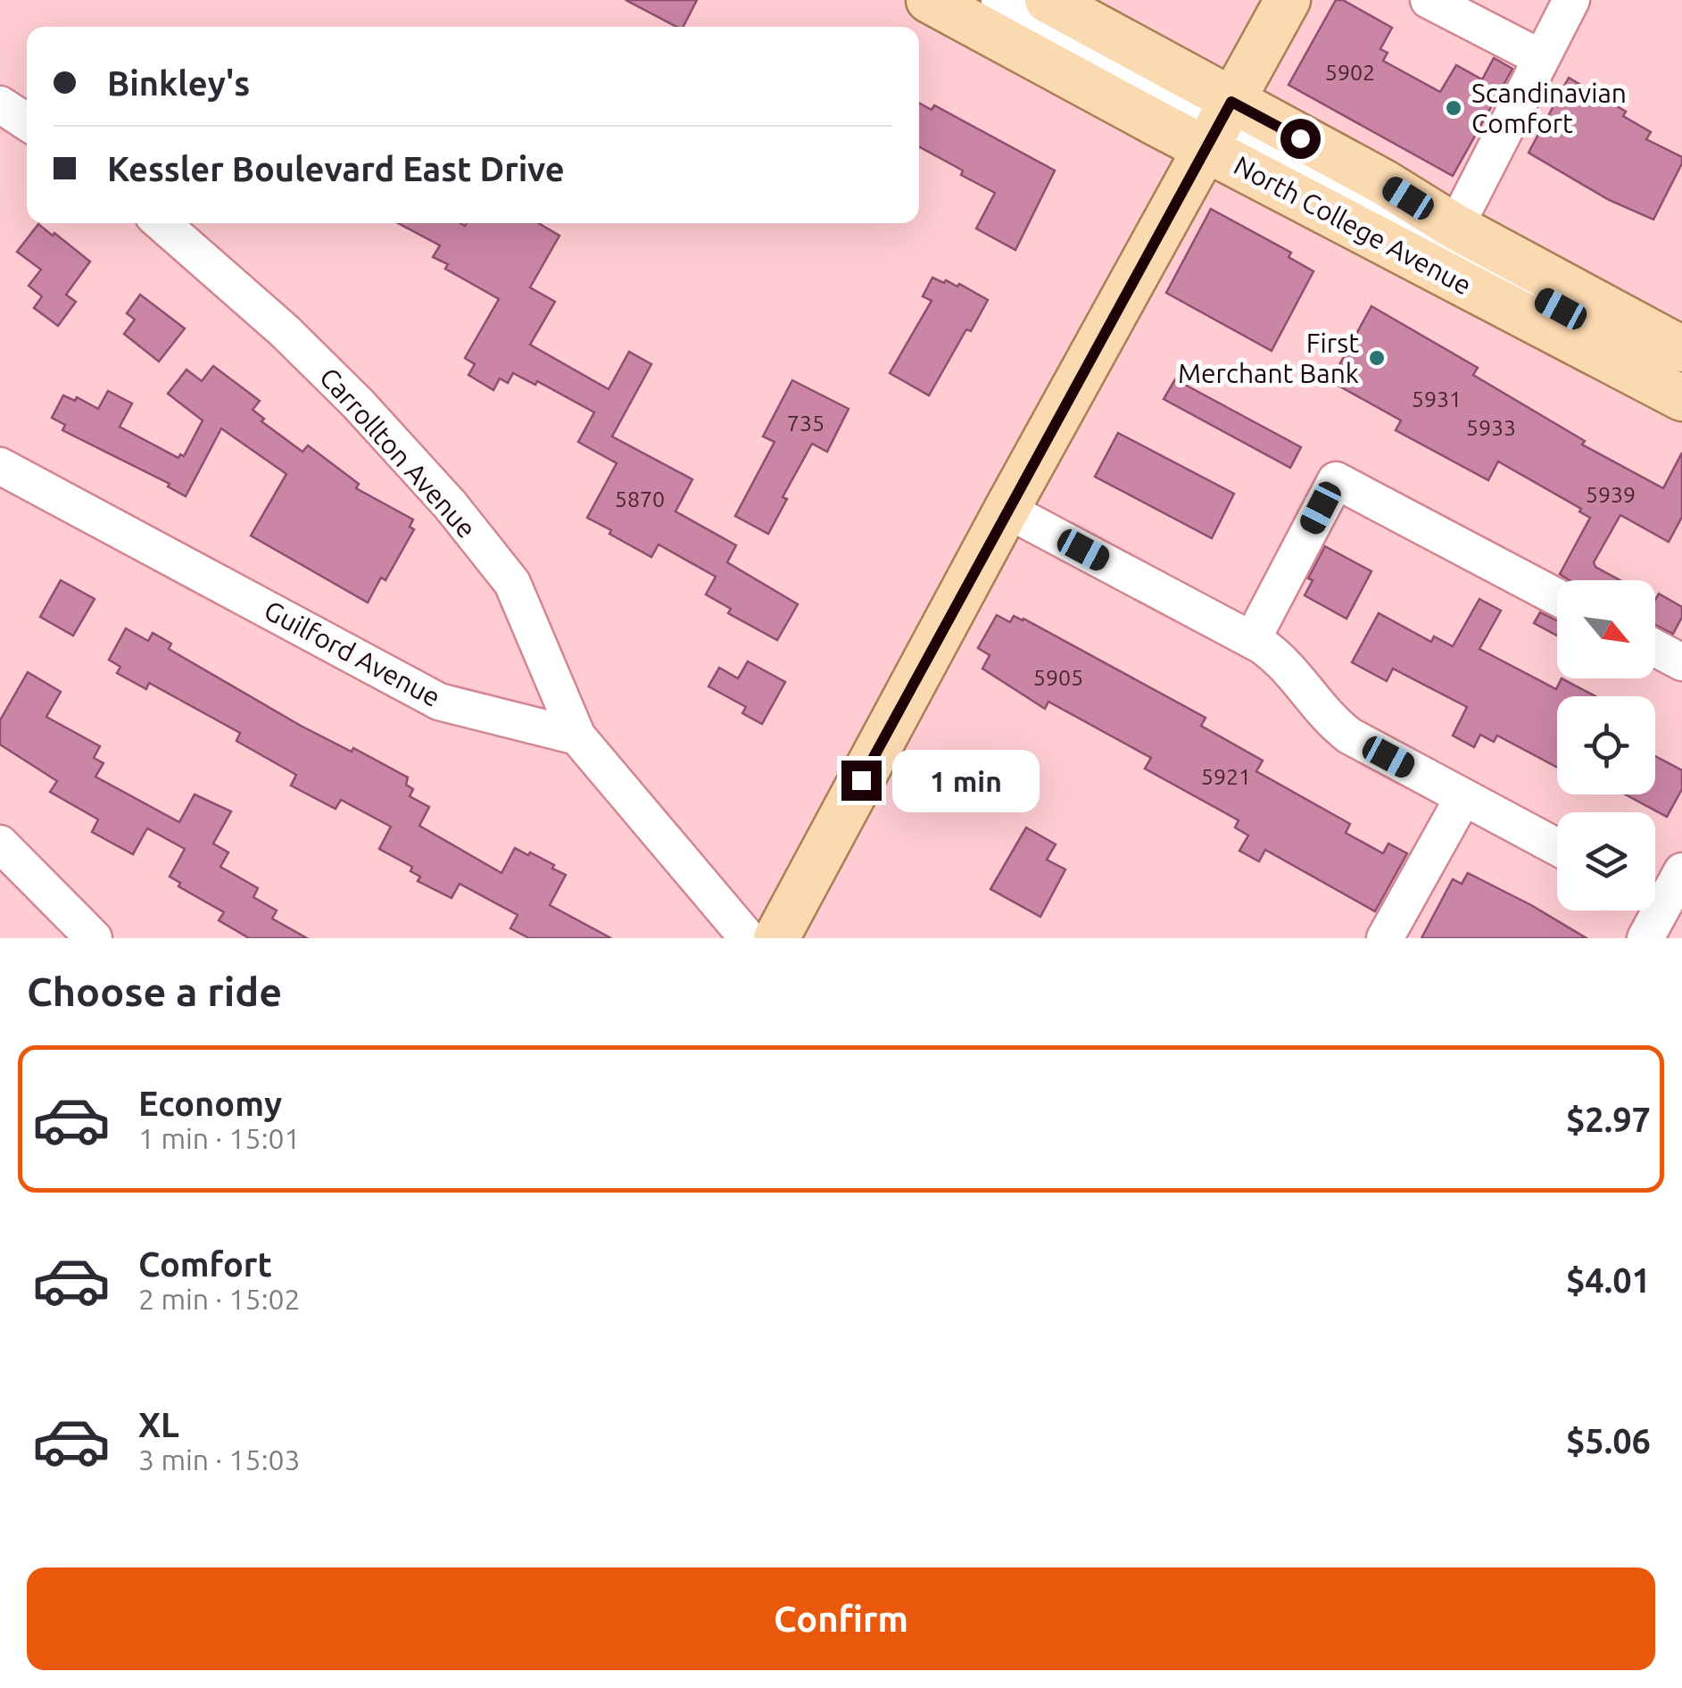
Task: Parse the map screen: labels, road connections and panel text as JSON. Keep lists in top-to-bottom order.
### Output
{
  "streets": {
    "main road": ["North College Avenue"],
    "street": ["Carrollton Avenue", "Guilford Avenue"]
  },
  "crossings": [
    ["Carrollton Avenue", "Guilford Avenue"]
  ],
  "places": ["Scandinavian Comfort", "First Merchant Bank"],
  "house_numbers": [
    "5902",
    "5931",
    "735",
    "5933",
    "5939",
    "5870",
    "5905",
    "5921"
  ],
  "north": "bottom right",
  "page": {
    "banner": ["Binkley's", "Kessler Boulevard East Drive"],
    "bubble": "1 min",
    "heading": "Choose a ride",
    "list": [
      {
        "name": "Economy",
        "note": "1 min · 15:01",
        "value": "$2.97"
      },
      {
        "name": "Comfort",
        "note": "2 min · 15:02",
        "value": "$4.01"
      },
      {
        "name": "XL",
        "note": "3 min · 15:03",
        "value": "$5.06"
      }
    ],
    "buttons": "Confirm"
  }
}
